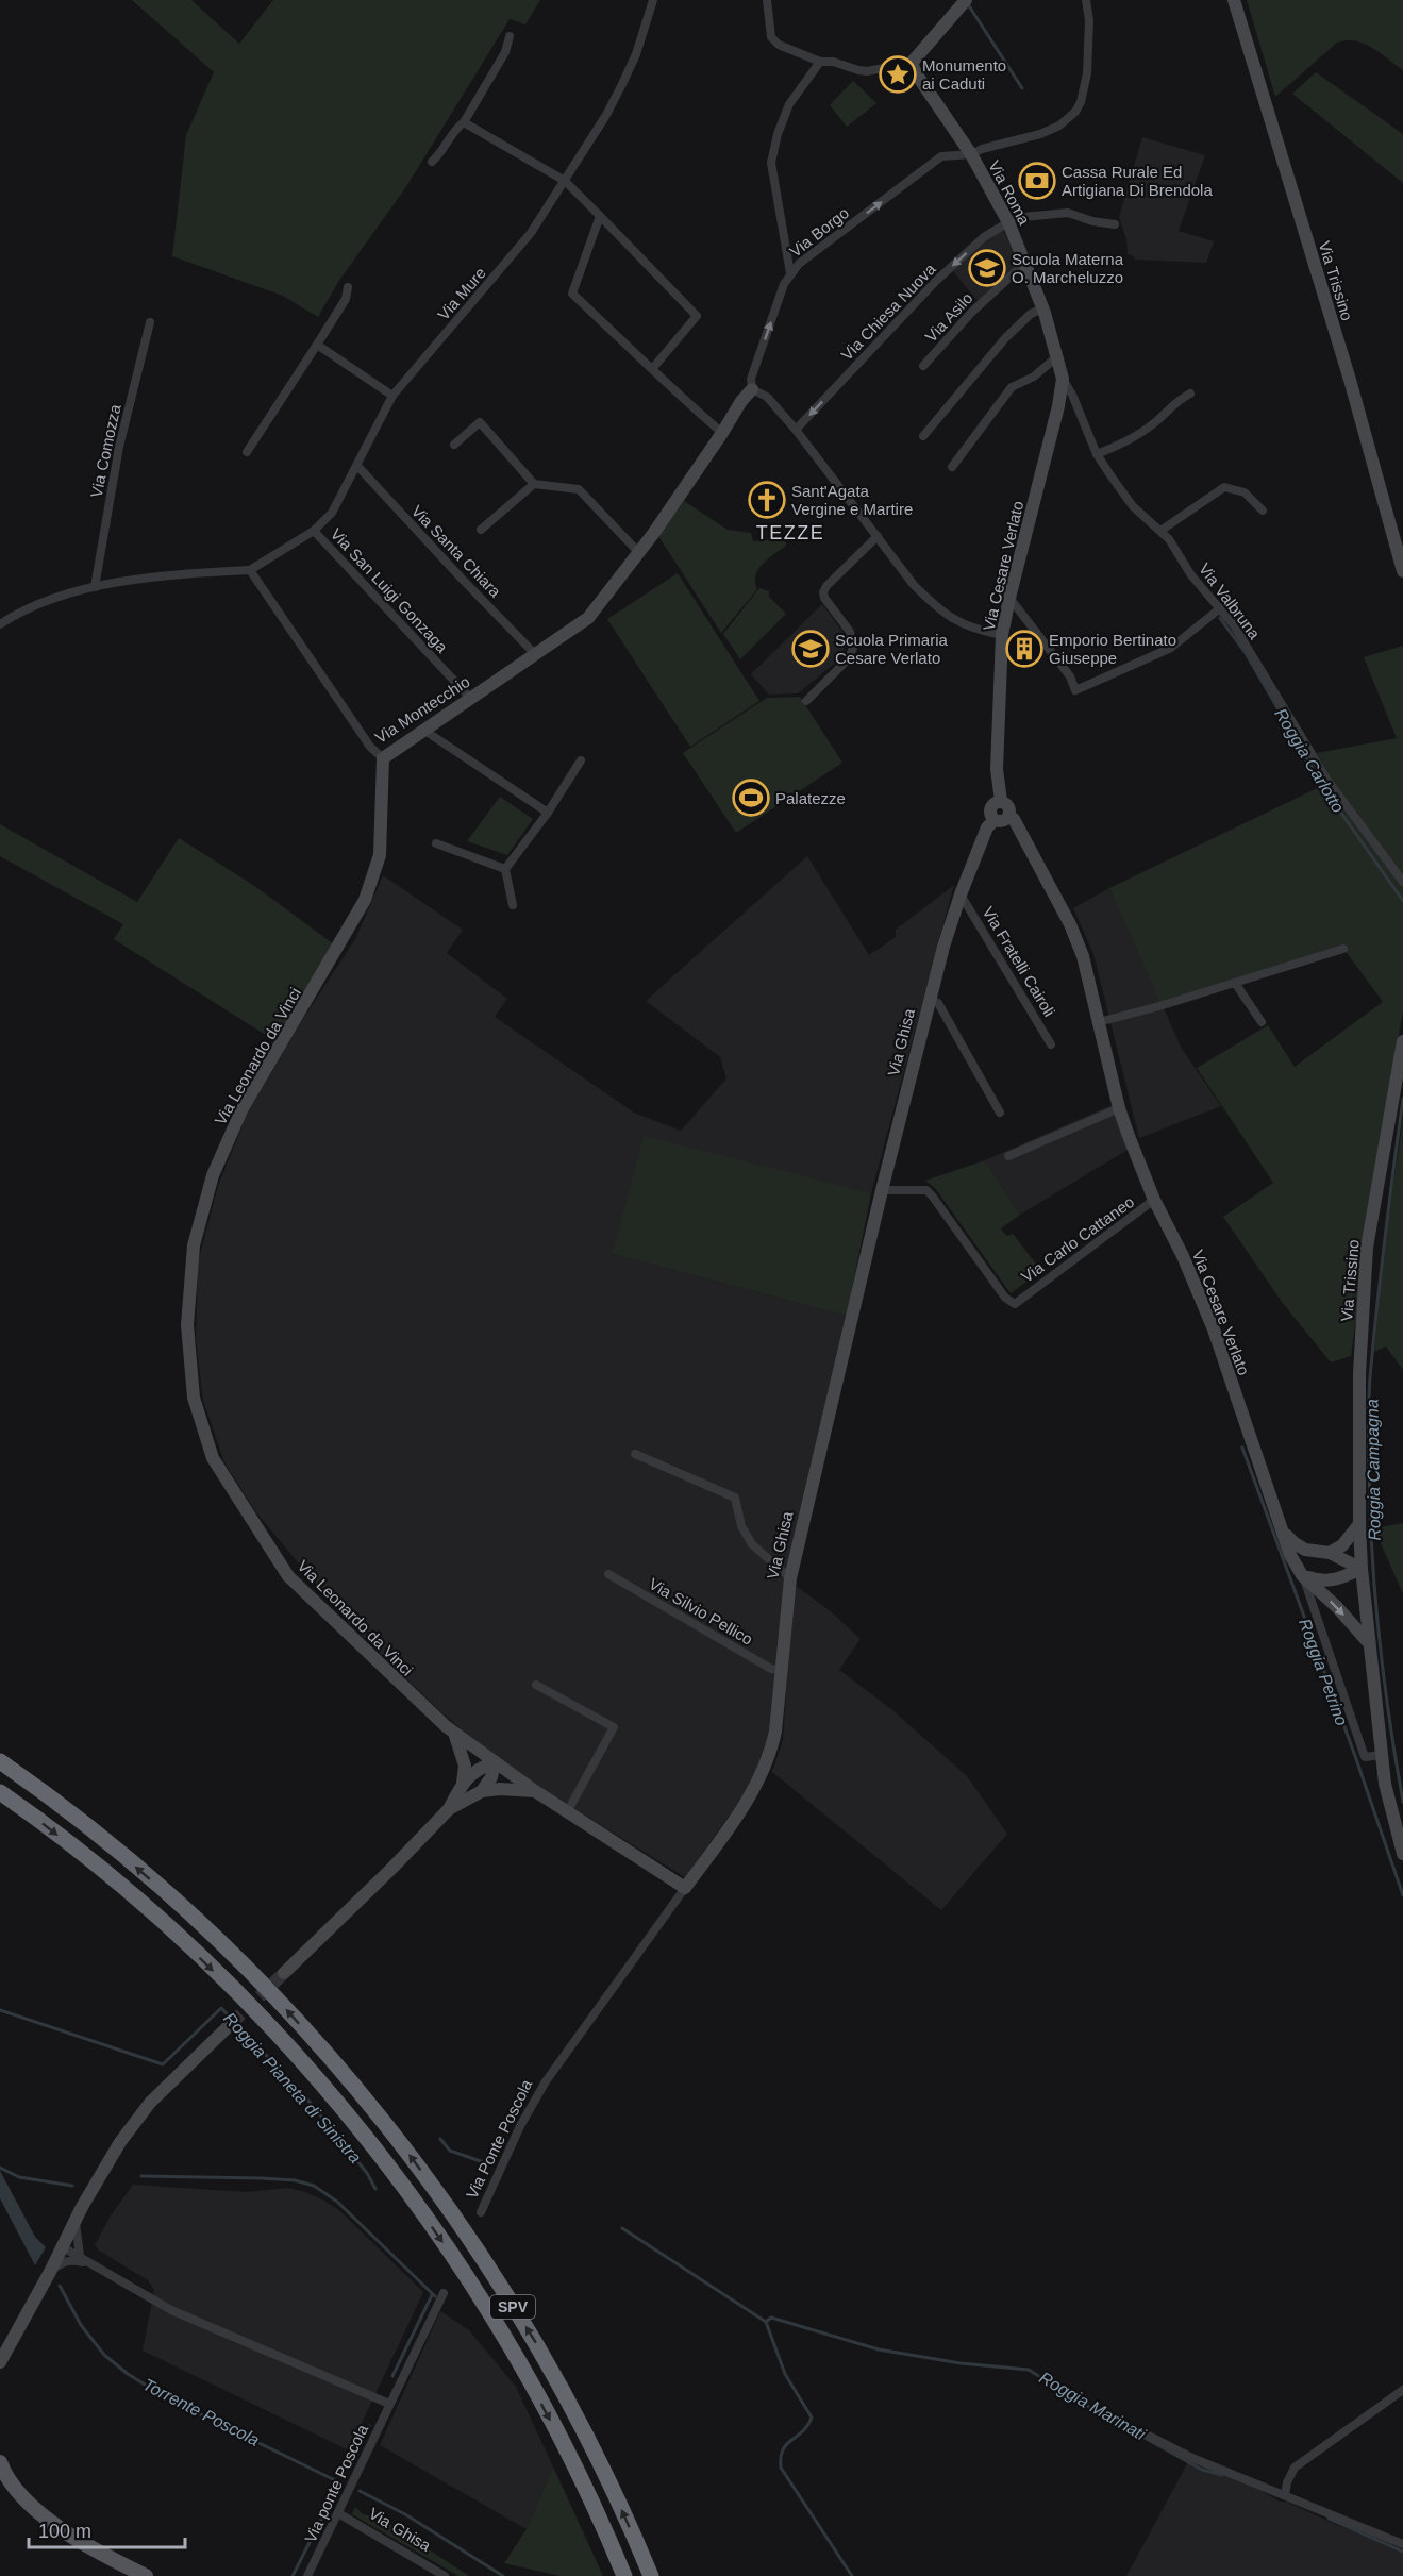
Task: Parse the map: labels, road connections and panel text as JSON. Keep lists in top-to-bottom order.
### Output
{
  "streets": {
    "highway": ["SPV"],
    "street": [
      "Via Roma",
      "Via Borgo",
      "Via Trissino",
      "Via Mure",
      "Via Chiesa Nuova",
      "Via Asilo",
      "Via Comozza",
      "Via Santa Chiara",
      "Via Cesare Verlato",
      "Via San Luigi Gonzaga",
      "Via Valbruna",
      "Via Montecchio",
      "Via Fratelli Cairoli",
      "Via Ghisa",
      "Via Leonardo da Vinci",
      "Via Carlo Cattaneo",
      "Via Silvio Pellico",
      "Via Ponte Poscola",
      "Via ponte Poscola"
    ]
  },
  "crossings": [
    ["Via Roma", "Via Borgo"],
    ["Via Roma", "Via Chiesa Nuova"],
    ["Via Roma", "Via Asilo"],
    ["Via Roma", "Via Cesare Verlato"],
    ["Via Roma", "Via Valbruna"],
    ["Via Borgo", "Via Montecchio"],
    ["Via Mure", "Via Santa Chiara"],
    ["Via Mure", "Via San Luigi Gonzaga"],
    ["Via Mure", "Via Montecchio"],
    ["Via Santa Chiara", "Via Montecchio"],
    ["Via Cesare Verlato", "Via Ghisa"],
    ["Via Cesare Verlato", "Via Carlo Cattaneo"],
    ["Via San Luigi Gonzaga", "Via Montecchio"],
    ["Via Montecchio", "Via Leonardo da Vinci"],
    ["Via Fratelli Cairoli", "Via Ghisa"],
    ["Via Ghisa", "Via Leonardo da Vinci"],
    ["Via Ghisa", "Via Carlo Cattaneo"],
    ["Via Ghisa", "Via Silvio Pellico"],
    ["Via Ghisa", "Via Ponte Poscola"],
    ["Via Ghisa", "Via ponte Poscola"]
  ],
  "one_way": ["Via Borgo", "Via Chiesa Nuova"],
  "districts": ["TEZZE"],
  "water": [
    "Roggia Carlotto",
    "Roggia Campagna",
    "Roggia Petrino",
    "Roggia Pianeta di Sinistra",
    "Roggia Marinati",
    "Torrente Poscola"
  ],
  "places": {
    "place": ["Monumento ai Caduti"],
    "bank": ["Cassa Rurale Ed Artigiana Di Brendola"],
    "school or university": ["Scuola Materna O. Marcheluzzo", "Scuola Primaria Cesare Verlato"],
    "church": ["Sant'Agata Vergine e Martire"],
    "building": ["Emporio Bertinato Giuseppe"],
    "sports": ["Palatezze"]
  },
  "scale_bar": "100 m"
}
